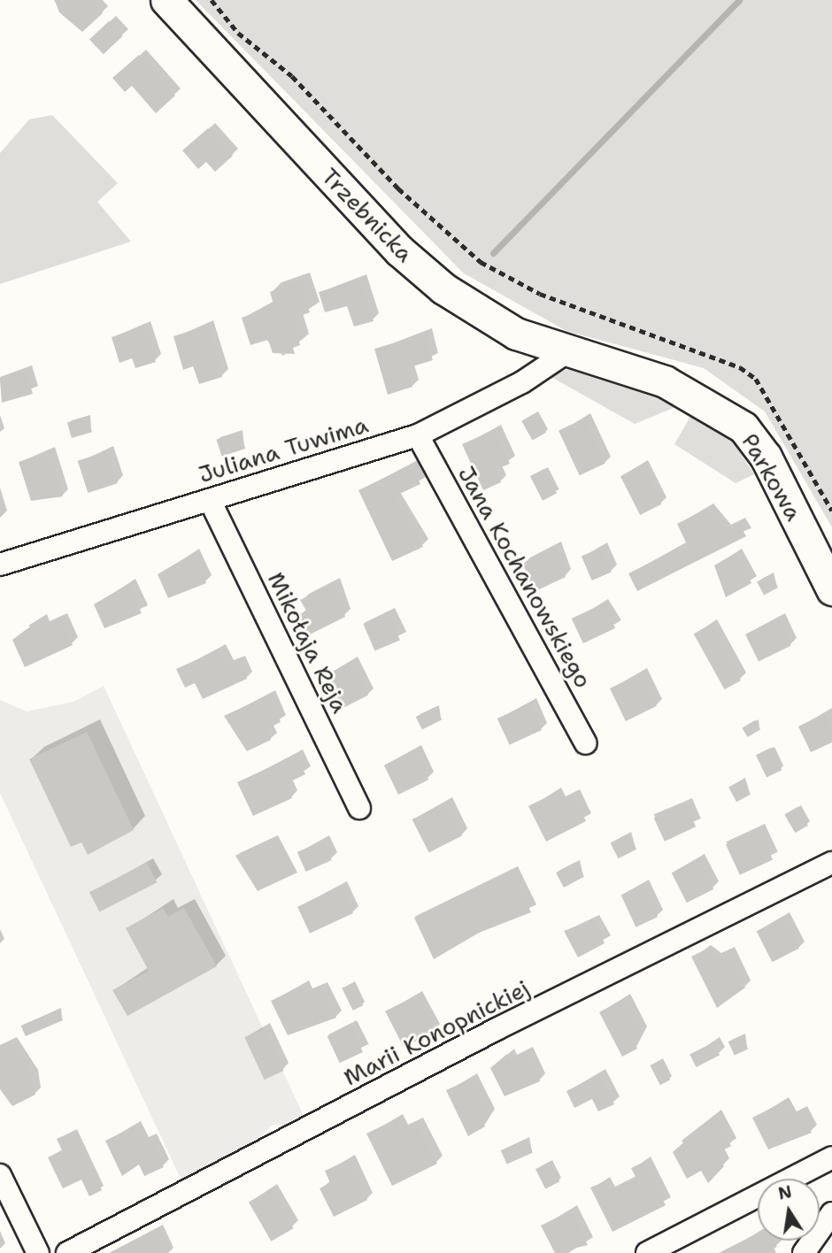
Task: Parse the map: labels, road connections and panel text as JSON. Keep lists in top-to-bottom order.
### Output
{
  "streets": {
    "street": [
      "Trzebnicka",
      "Juliana Tuwima",
      "Parkowa",
      "Jana Kochanowskiego",
      "Mikołaja Reja",
      "Marii Konopnickiej"
    ]
  },
  "crossings": [
    ["Trzebnicka", "Juliana Tuwima"],
    ["Trzebnicka", "Parkowa"],
    ["Juliana Tuwima", "Jana Kochanowskiego"],
    ["Juliana Tuwima", "Mikołaja Reja"]
  ],
  "north": "top"
}
